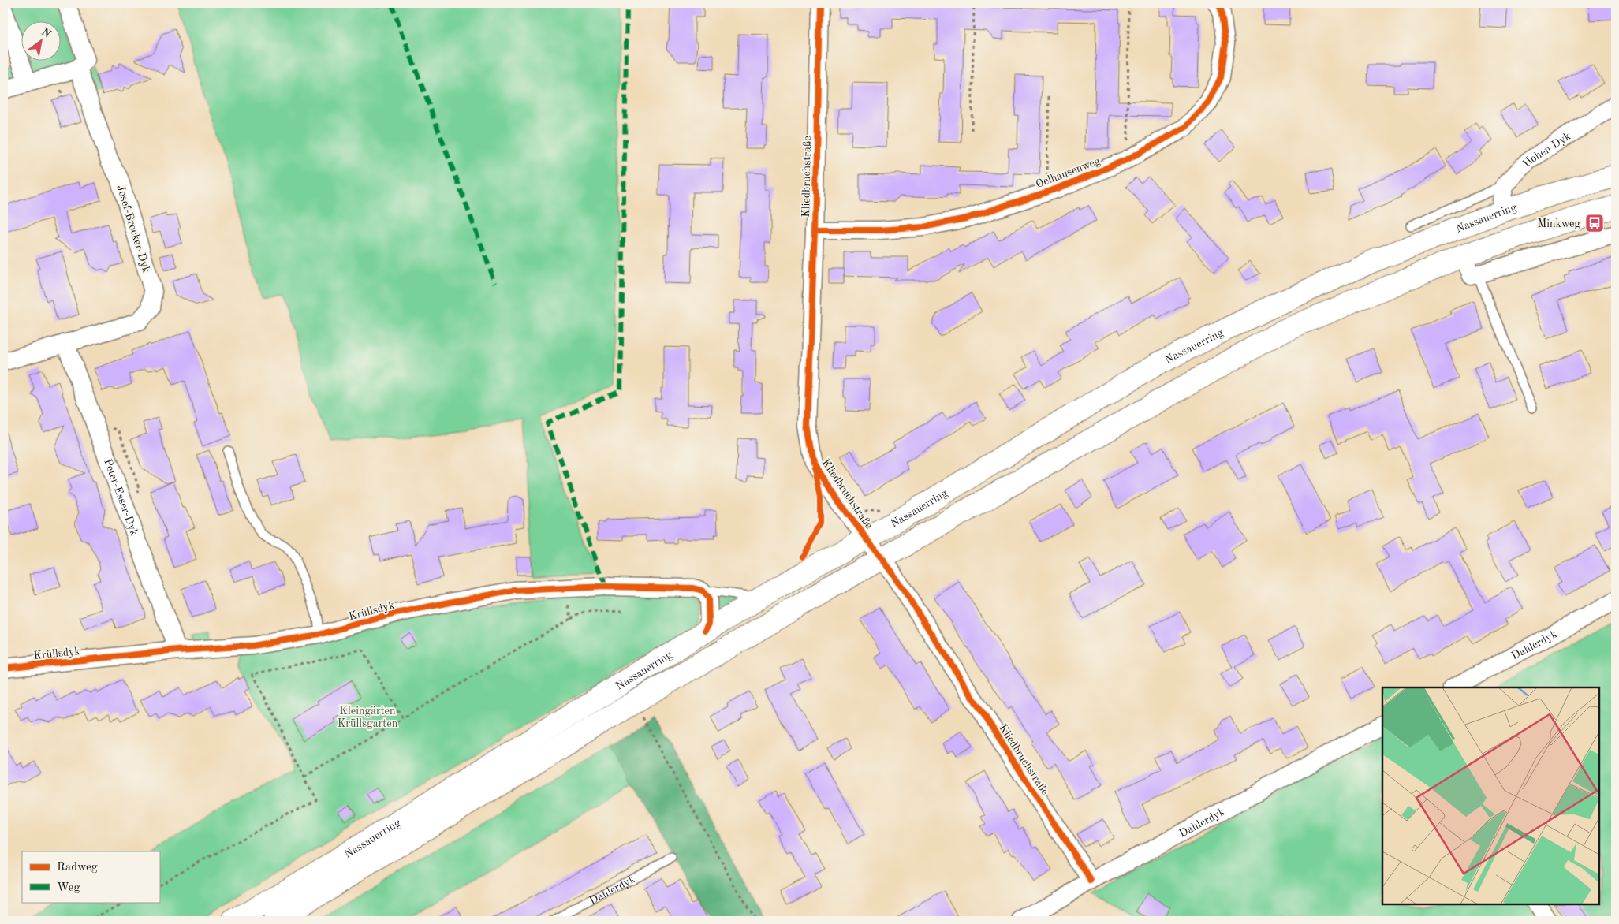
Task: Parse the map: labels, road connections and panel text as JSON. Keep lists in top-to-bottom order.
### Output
{
  "streets": {
    "main road": ["Nassauerring"],
    "street": [
      "Hohen Dyk",
      "Oelhausenweg",
      "Kliedbruchstraße",
      "Josef-Brocker-Dyk",
      "Peter-Esser-Dyk",
      "Krüllsdyk",
      "Dahlerdyk"
    ]
  },
  "crossings": [
    ["Oelhausenweg", "Kliedbruchstraße"],
    ["Kliedbruchstraße", "Nassauerring"],
    ["Kliedbruchstraße", "Dahlerdyk"],
    ["Nassauerring", "Krüllsdyk"],
    ["Josef-Brocker-Dyk", "Peter-Esser-Dyk"],
    ["Peter-Esser-Dyk", "Krüllsdyk"]
  ],
  "parks": ["Kleingärten Krüllsgarten"],
  "places": {
    "bus stop": ["Minkweg"]
  },
  "legend": ["Radweg", "Weg"],
  "north": "top right"
}
